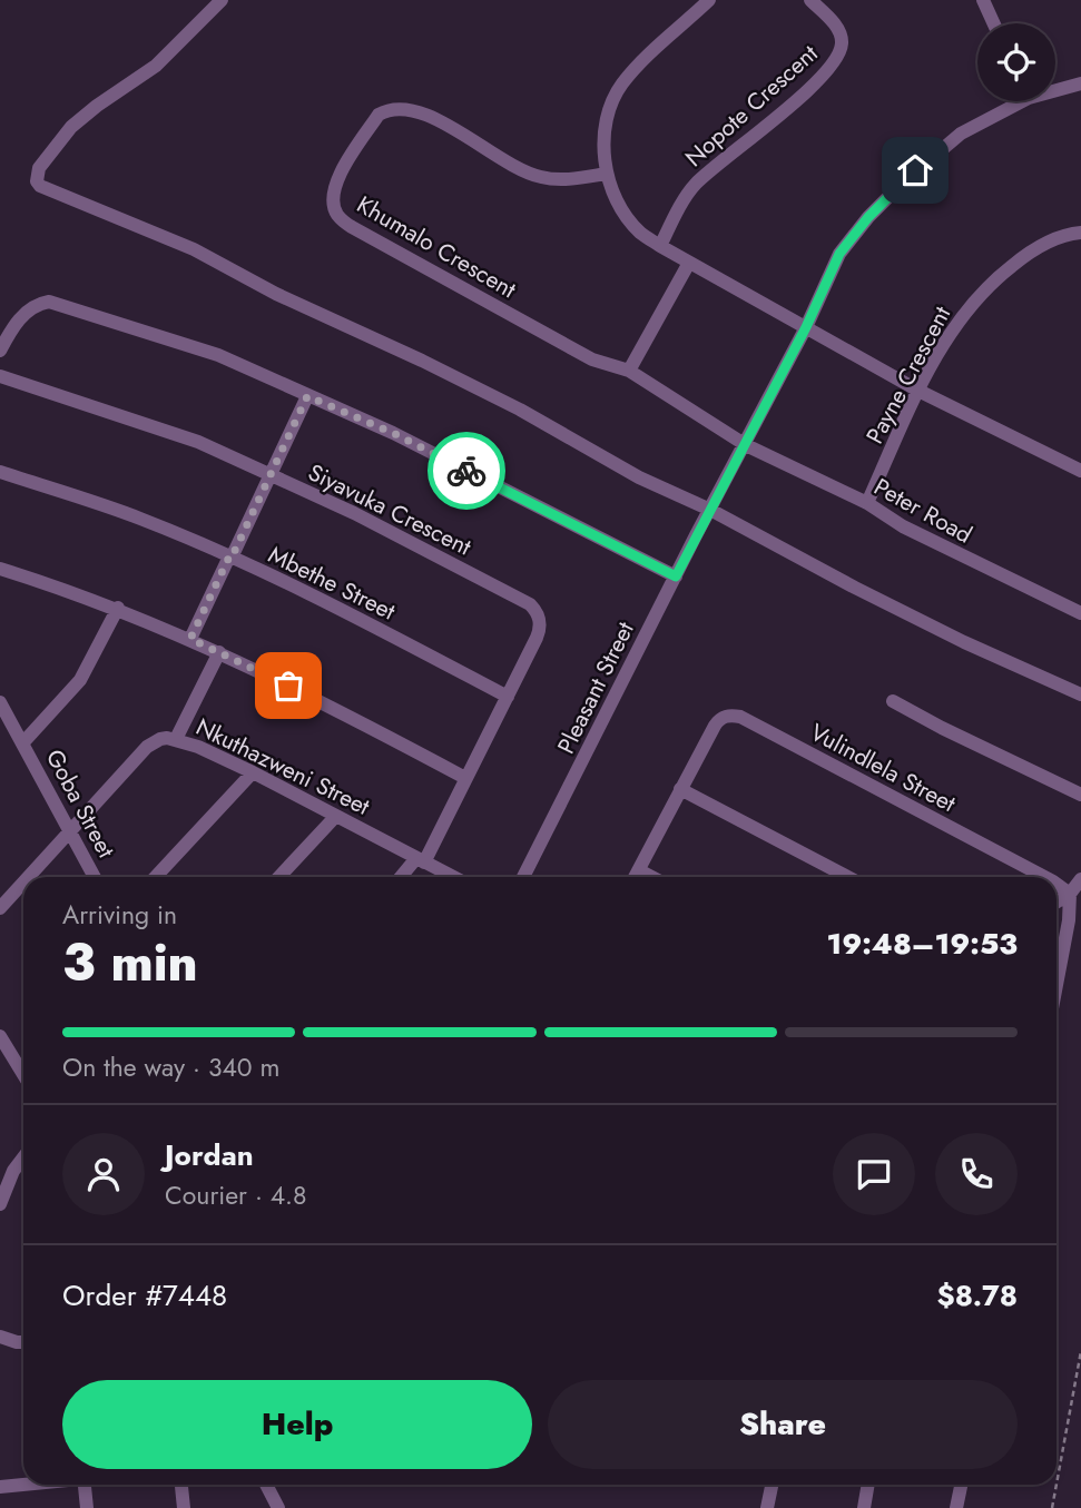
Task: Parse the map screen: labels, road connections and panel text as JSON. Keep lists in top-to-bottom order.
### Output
{
  "streets": {
    "street": [
      "Nopote Crescent",
      "Khumalo Crescent",
      "Payne Crescent",
      "Siyavuka Crescent",
      "Peter Road",
      "Mbethe Street",
      "Pleasant Street",
      "Nkuthazweni Street",
      "Vulindlela Street",
      "Goba Street"
    ]
  },
  "crossings": [
    ["Khumalo Crescent", "Peter Road"],
    ["Khumalo Crescent", "Pleasant Street"],
    ["Payne Crescent", "Peter Road"],
    ["Siyavuka Crescent", "Mbethe Street"],
    ["Siyavuka Crescent", "Nkuthazweni Street"],
    ["Peter Road", "Pleasant Street"],
    ["Nkuthazweni Street", "Goba Street"]
  ],
  "page": {
    "heading": ["3 min", "Arriving in", "19:48–19:53"],
    "panel": [
      "Jordan",
      "Courier · 4.8",
      "Order #7448",
      "$8.78"
    ],
    "bar": "On the way · 340 m",
    "buttons": ["Help", "Share"]
  }
}
